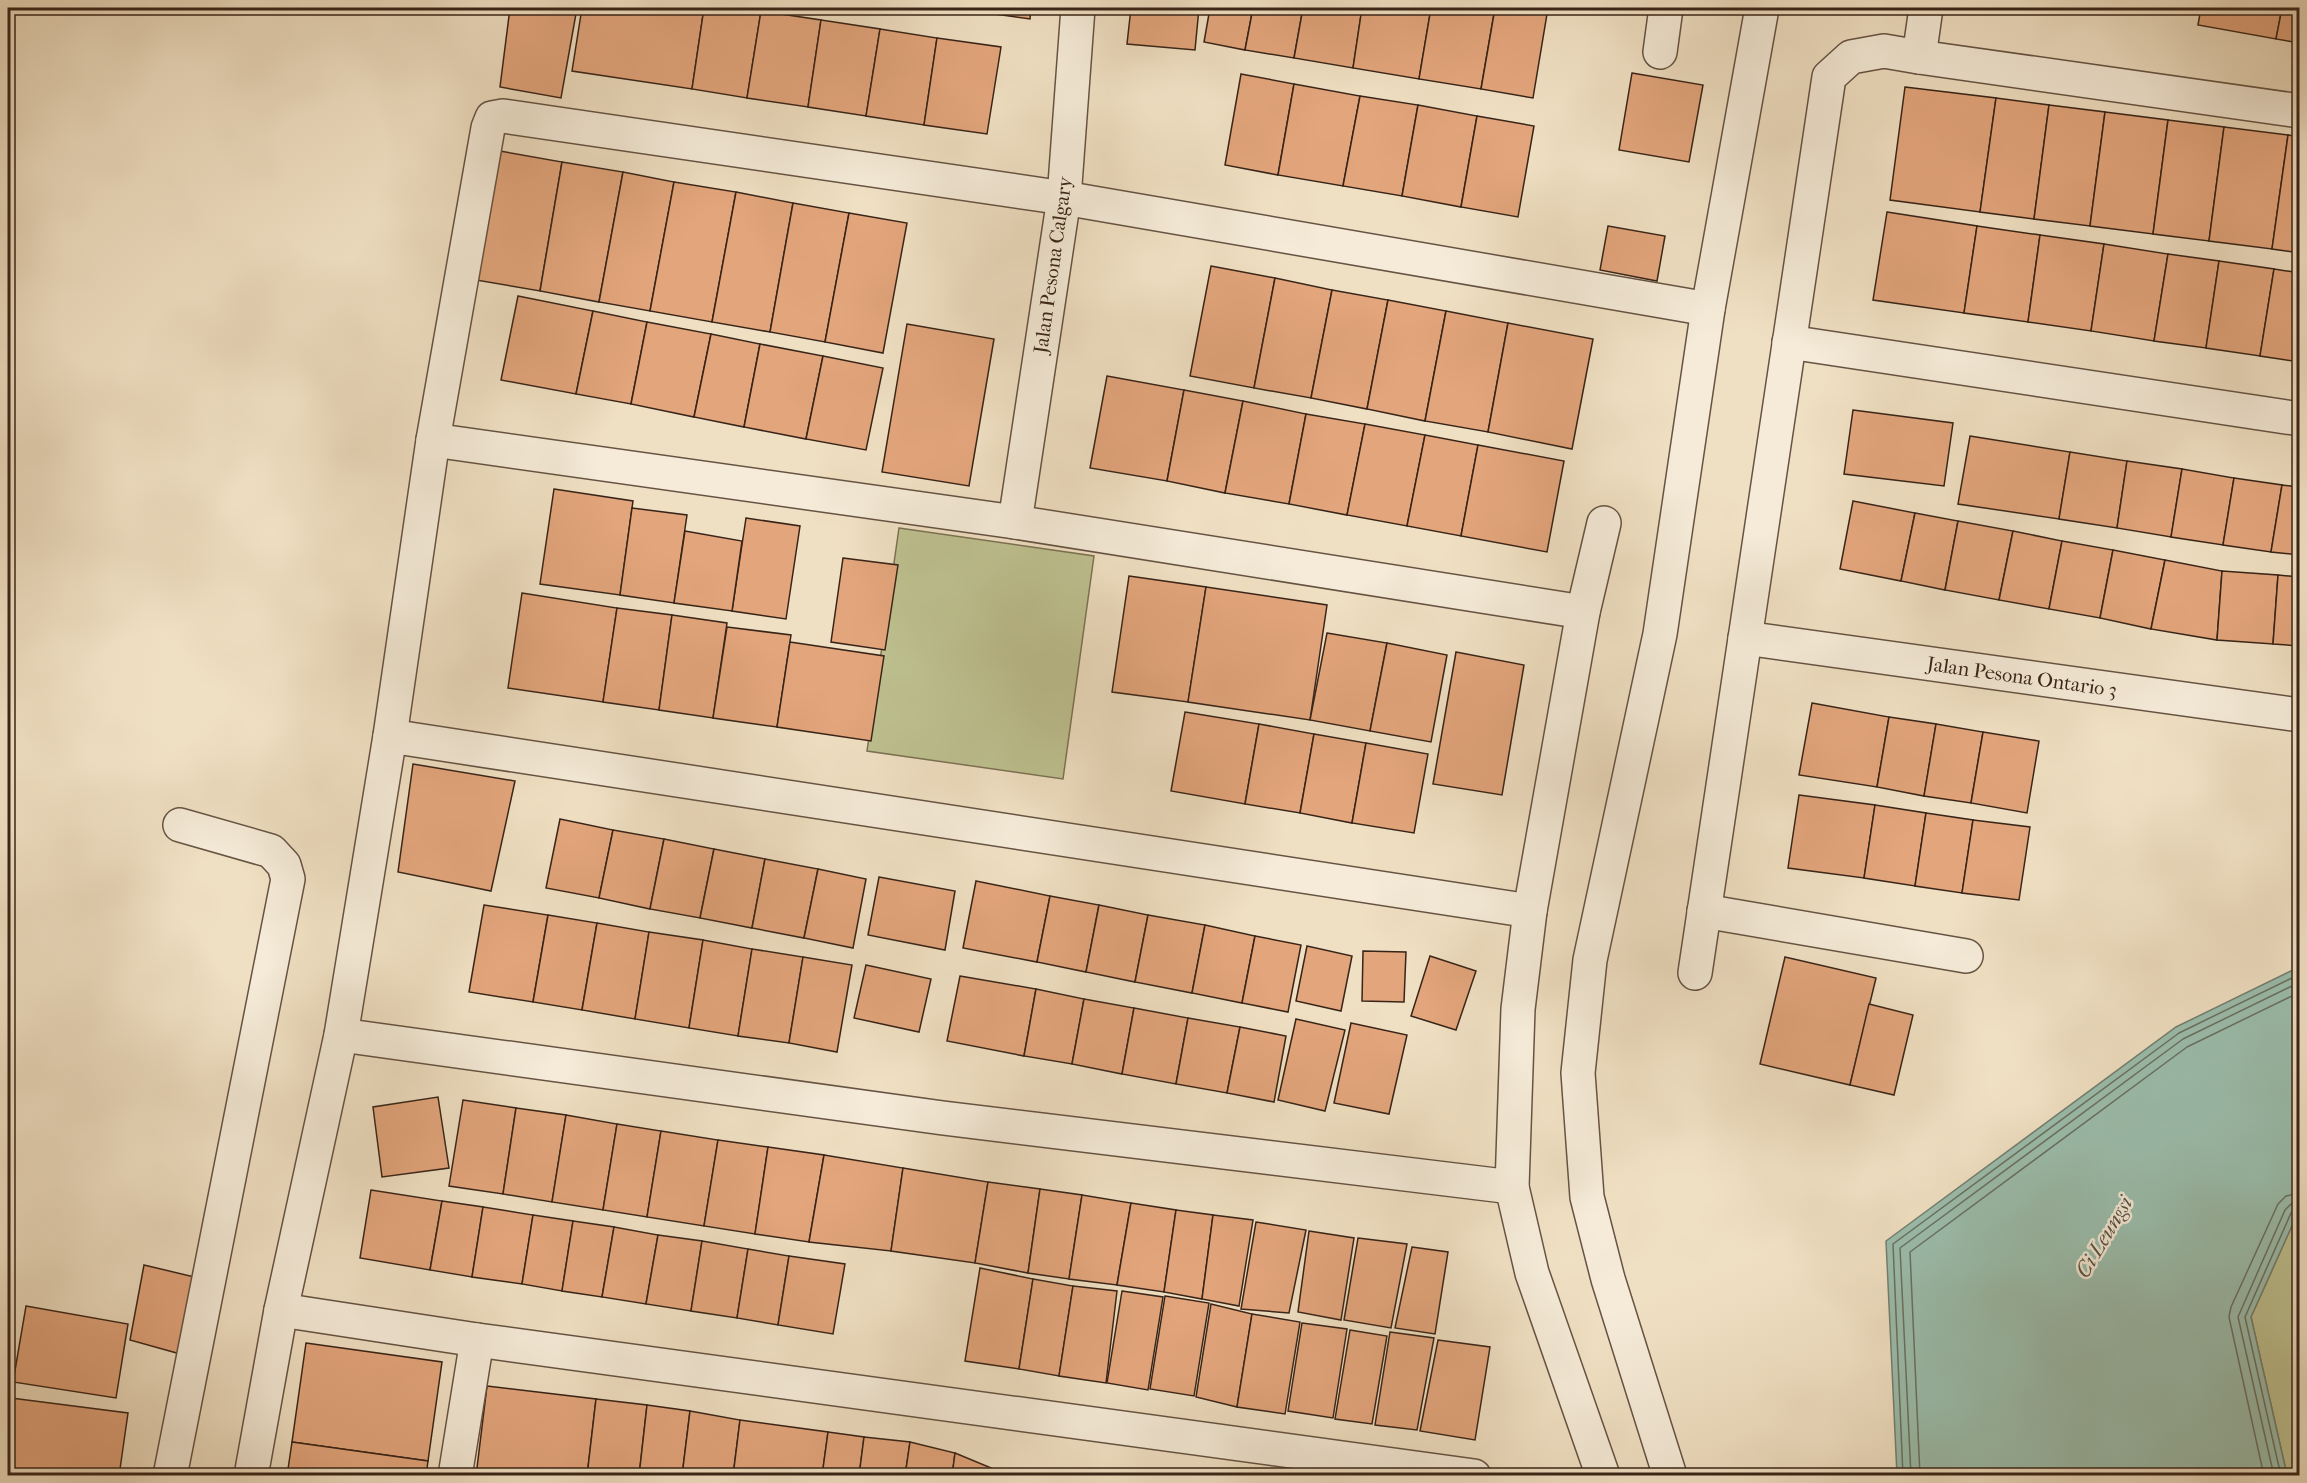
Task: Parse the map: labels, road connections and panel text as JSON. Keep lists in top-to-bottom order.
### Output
{
  "streets": {
    "street": ["Jalan Pesona Calgary", "Jalan Pesona Ontario 3"]
  },
  "water": ["Ci Leungsi"]
}
